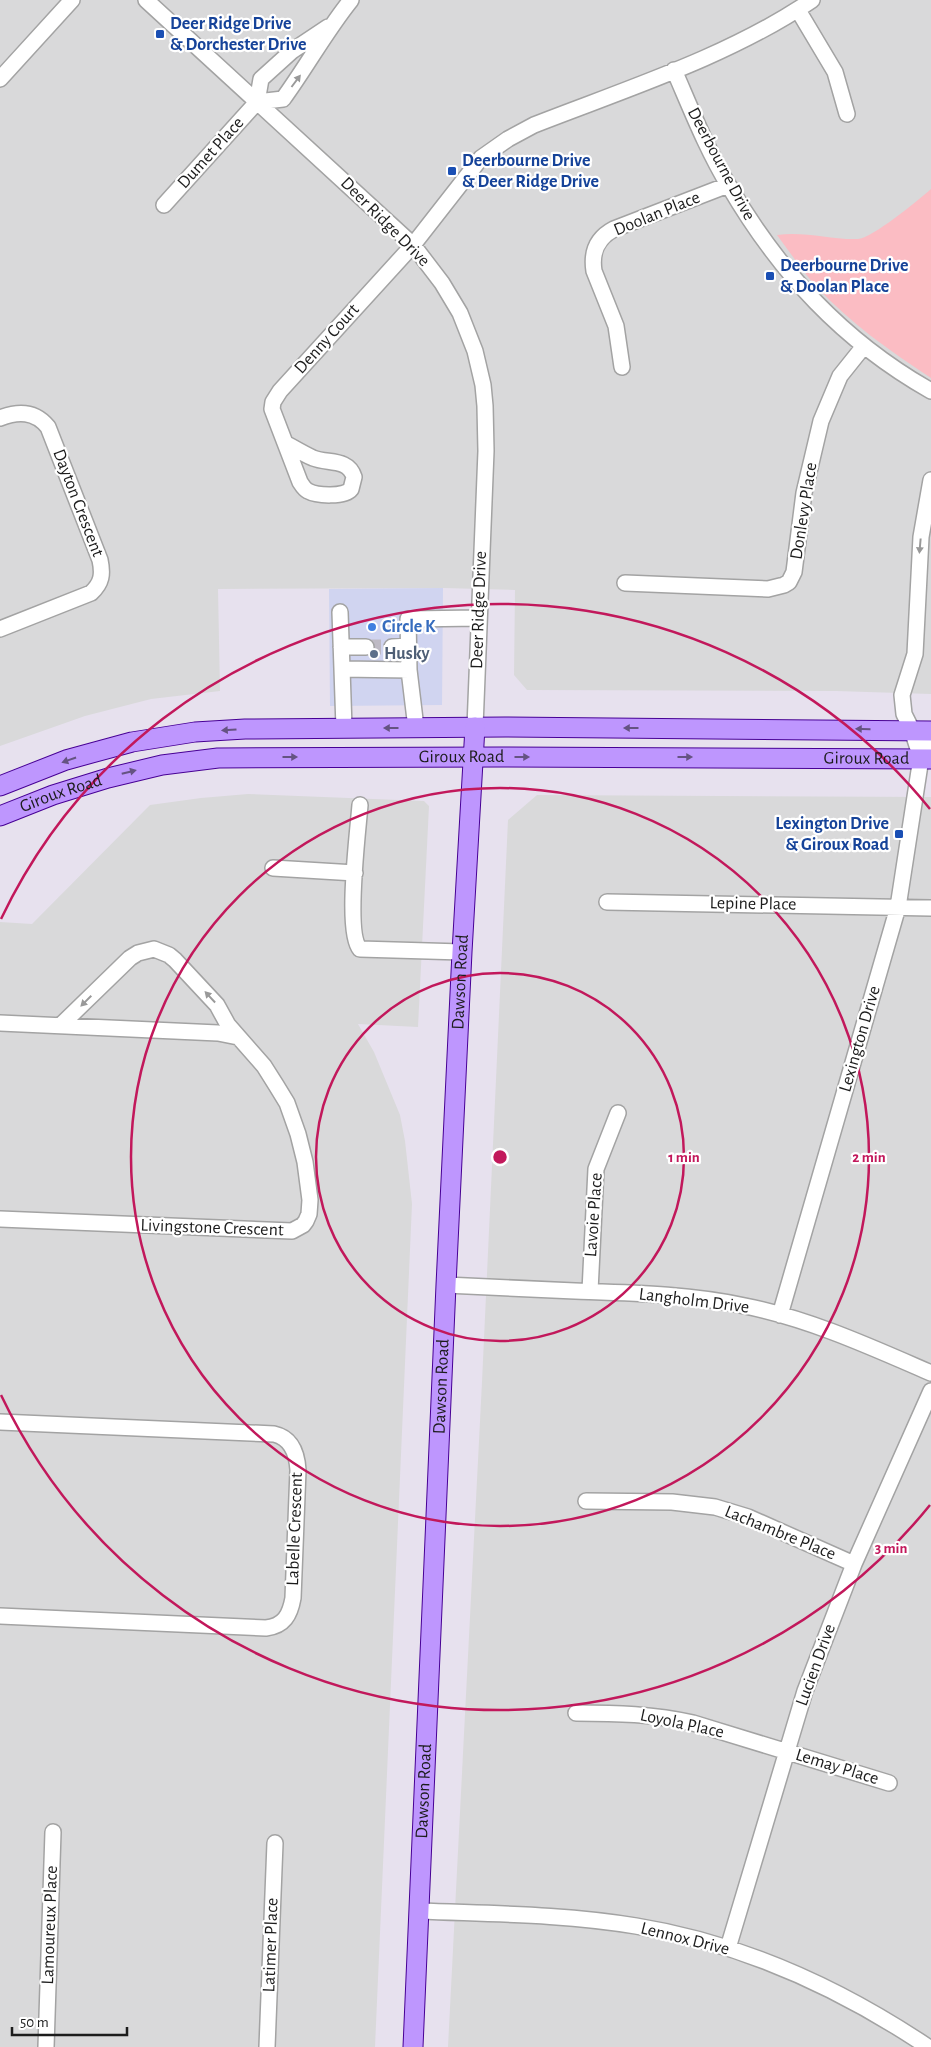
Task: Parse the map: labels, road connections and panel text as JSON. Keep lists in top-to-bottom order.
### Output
{
  "streets": {
    "main road": ["Giroux Road", "Dawson Road"],
    "street": [
      "Dumet Place",
      "Deerbourne Drive",
      "Doolan Place",
      "Deer Ridge Drive",
      "Denny Court",
      "Dayton Crescent",
      "Donlevy Place",
      "Lepine Place",
      "Lexington Drive",
      "Lavoie Place",
      "Livingstone Crescent",
      "Langholm Drive",
      "Labelle Crescent",
      "Lachambre Place",
      "Lucien Drive",
      "Loyola Place",
      "Lemay Place",
      "Lamoureux Place",
      "Lennox Drive",
      "Latimer Place"
    ]
  },
  "crossings": [
    ["Dumet Place", "Deer Ridge Drive"],
    ["Deerbourne Drive", "Doolan Place"],
    ["Deerbourne Drive", "Donlevy Place"],
    ["Deer Ridge Drive", "Denny Court"],
    ["Deer Ridge Drive", "Giroux Road"],
    ["Deer Ridge Drive", "Dawson Road"],
    ["Giroux Road", "Dawson Road"],
    ["Giroux Road", "Lexington Drive"],
    ["Lepine Place", "Lexington Drive"],
    ["Dawson Road", "Langholm Drive"],
    ["Dawson Road", "Lennox Drive"],
    ["Lexington Drive", "Langholm Drive"],
    ["Lavoie Place", "Langholm Drive"],
    ["Lachambre Place", "Lucien Drive"],
    ["Lucien Drive", "Loyola Place"],
    ["Lucien Drive", "Lemay Place"],
    ["Lucien Drive", "Lennox Drive"],
    ["Loyola Place", "Lemay Place"]
  ],
  "places": {
    "transit": [
      "Deer Ridge Drive & Dorchester Drive",
      "Deerbourne Drive & Deer Ridge Drive",
      "Deerbourne Drive & Doolan Place",
      "Lexington Drive & Giroux Road"
    ],
    "other": ["Circle K", "Husky"]
  },
  "scale_bar": "50 m",
  "rings": ["1 min", "2 min", "3 min"]
}
